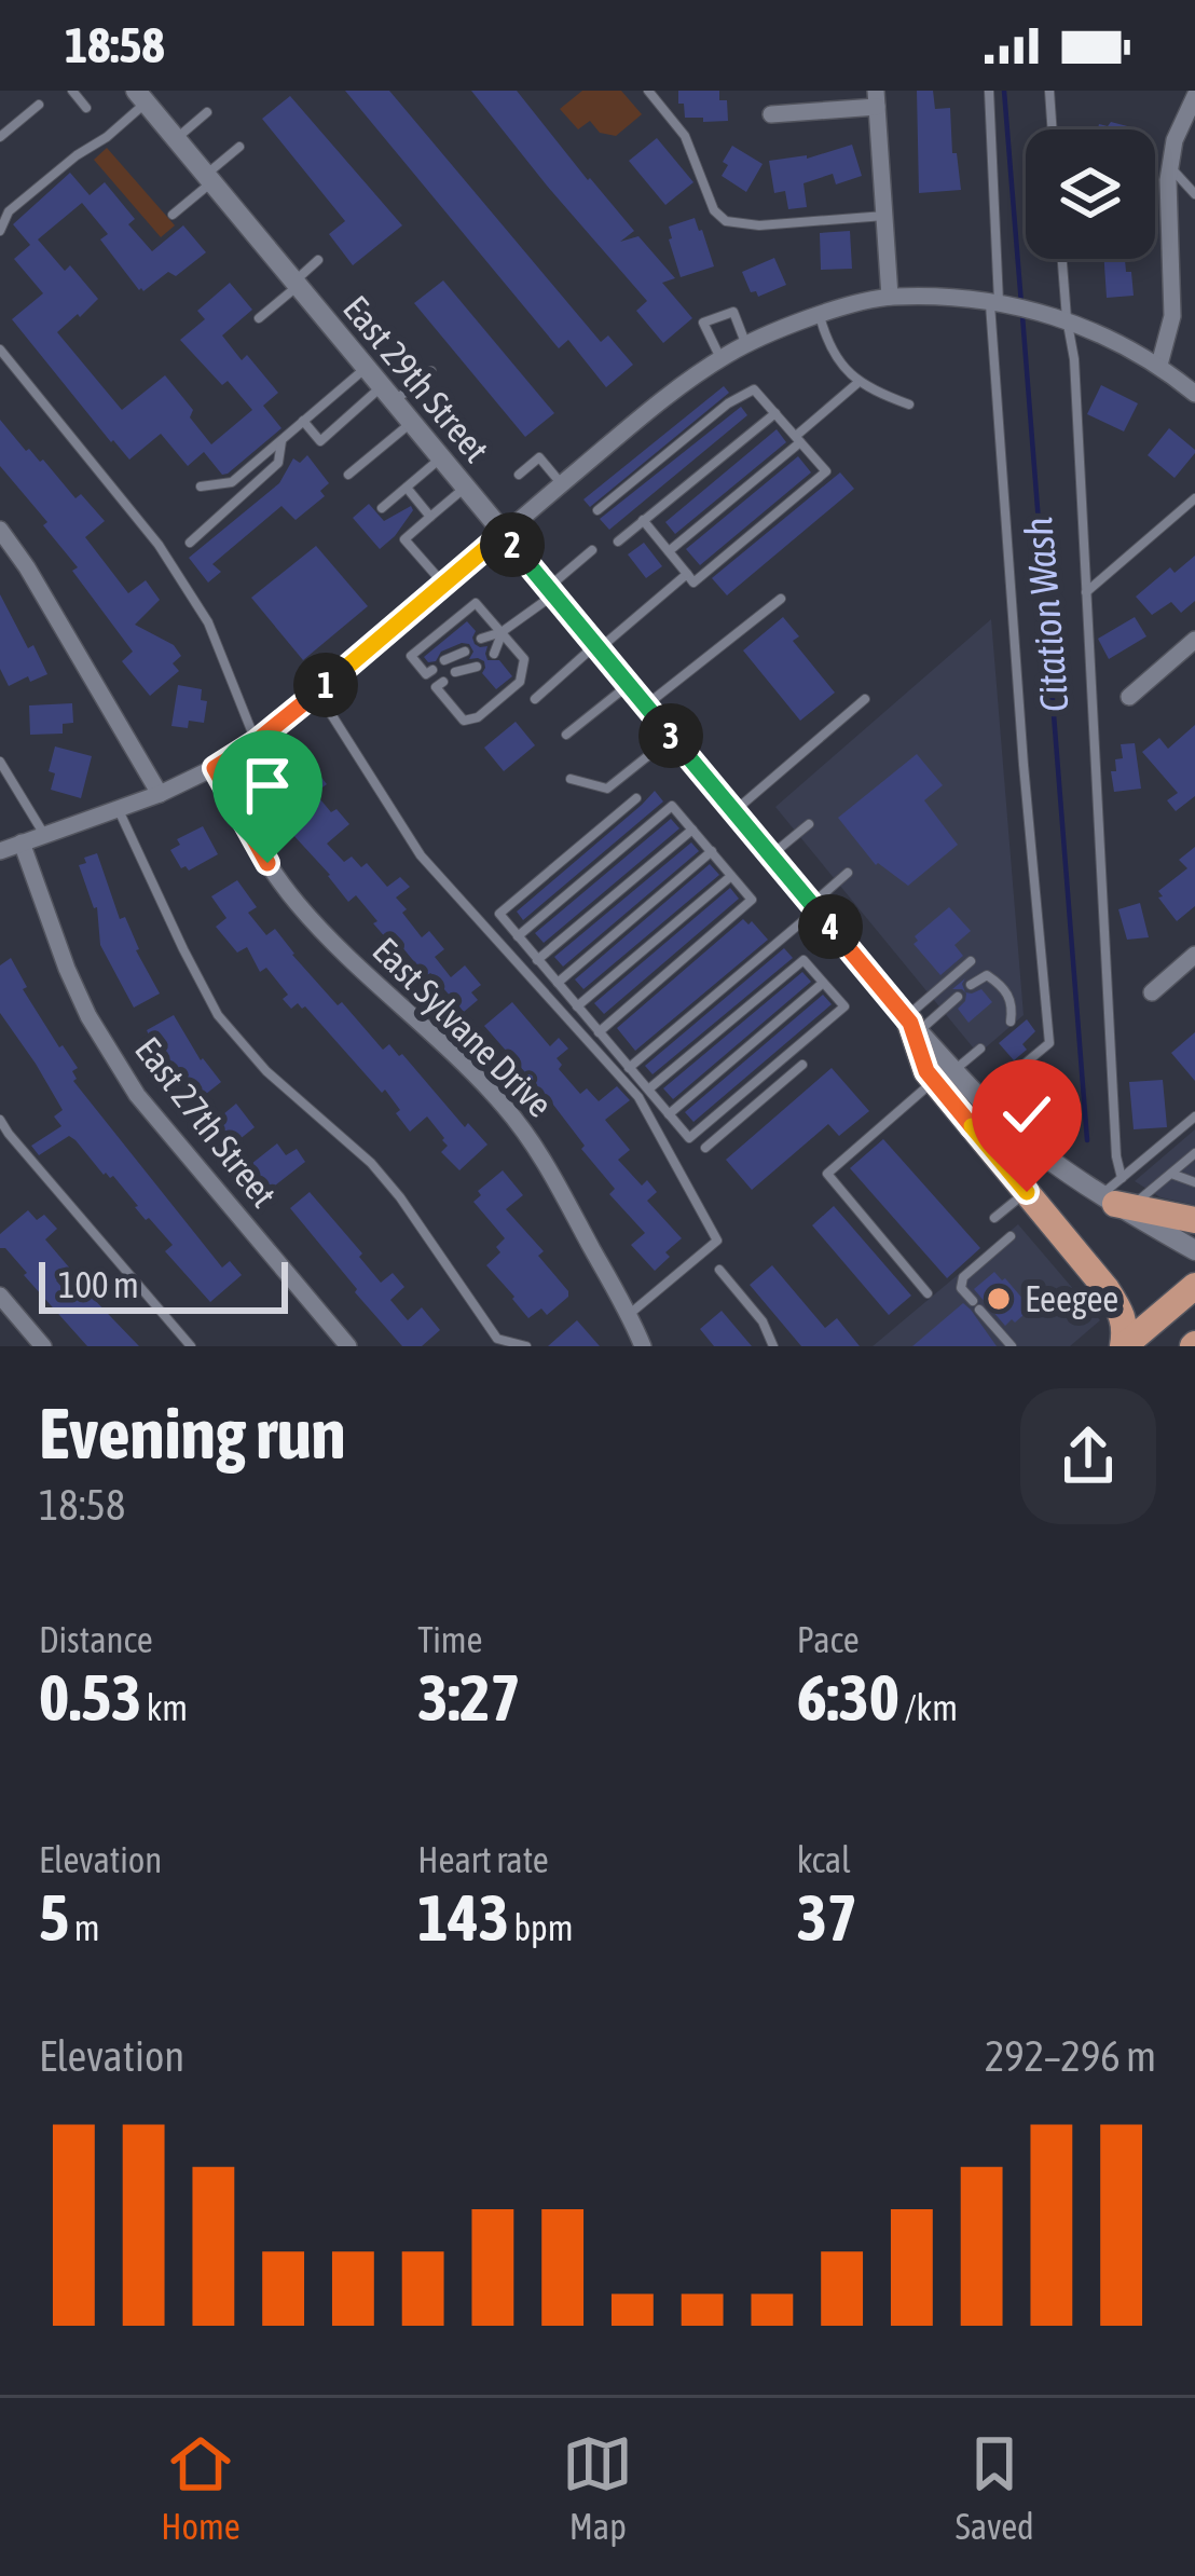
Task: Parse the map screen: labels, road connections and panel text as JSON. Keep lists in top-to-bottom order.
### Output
{
  "streets": {
    "street": ["East 29th Street", "East Sylvane Drive", "East 27th Street"]
  },
  "water": ["Citation Wash"],
  "places": ["Eeegee"],
  "scale_bar": "100 m",
  "page": {
    "status": "18:58",
    "pins": [
      "2",
      "1",
      "3",
      "4"
    ],
    "scale": "100 m",
    "heading": ["Evening run", "18:58"],
    "stats": [
      ["Distance", "0.53 km"],
      ["Time", "3:27"],
      ["Pace", "6:30 /km"],
      ["Elevation", "5 m"],
      ["Heart rate", "143 bpm"],
      ["kcal", "37"]
    ],
    "chart": ["Elevation", "292–296 m"],
    "tabs": ["Home", "Map", "Saved"]
  }
}
